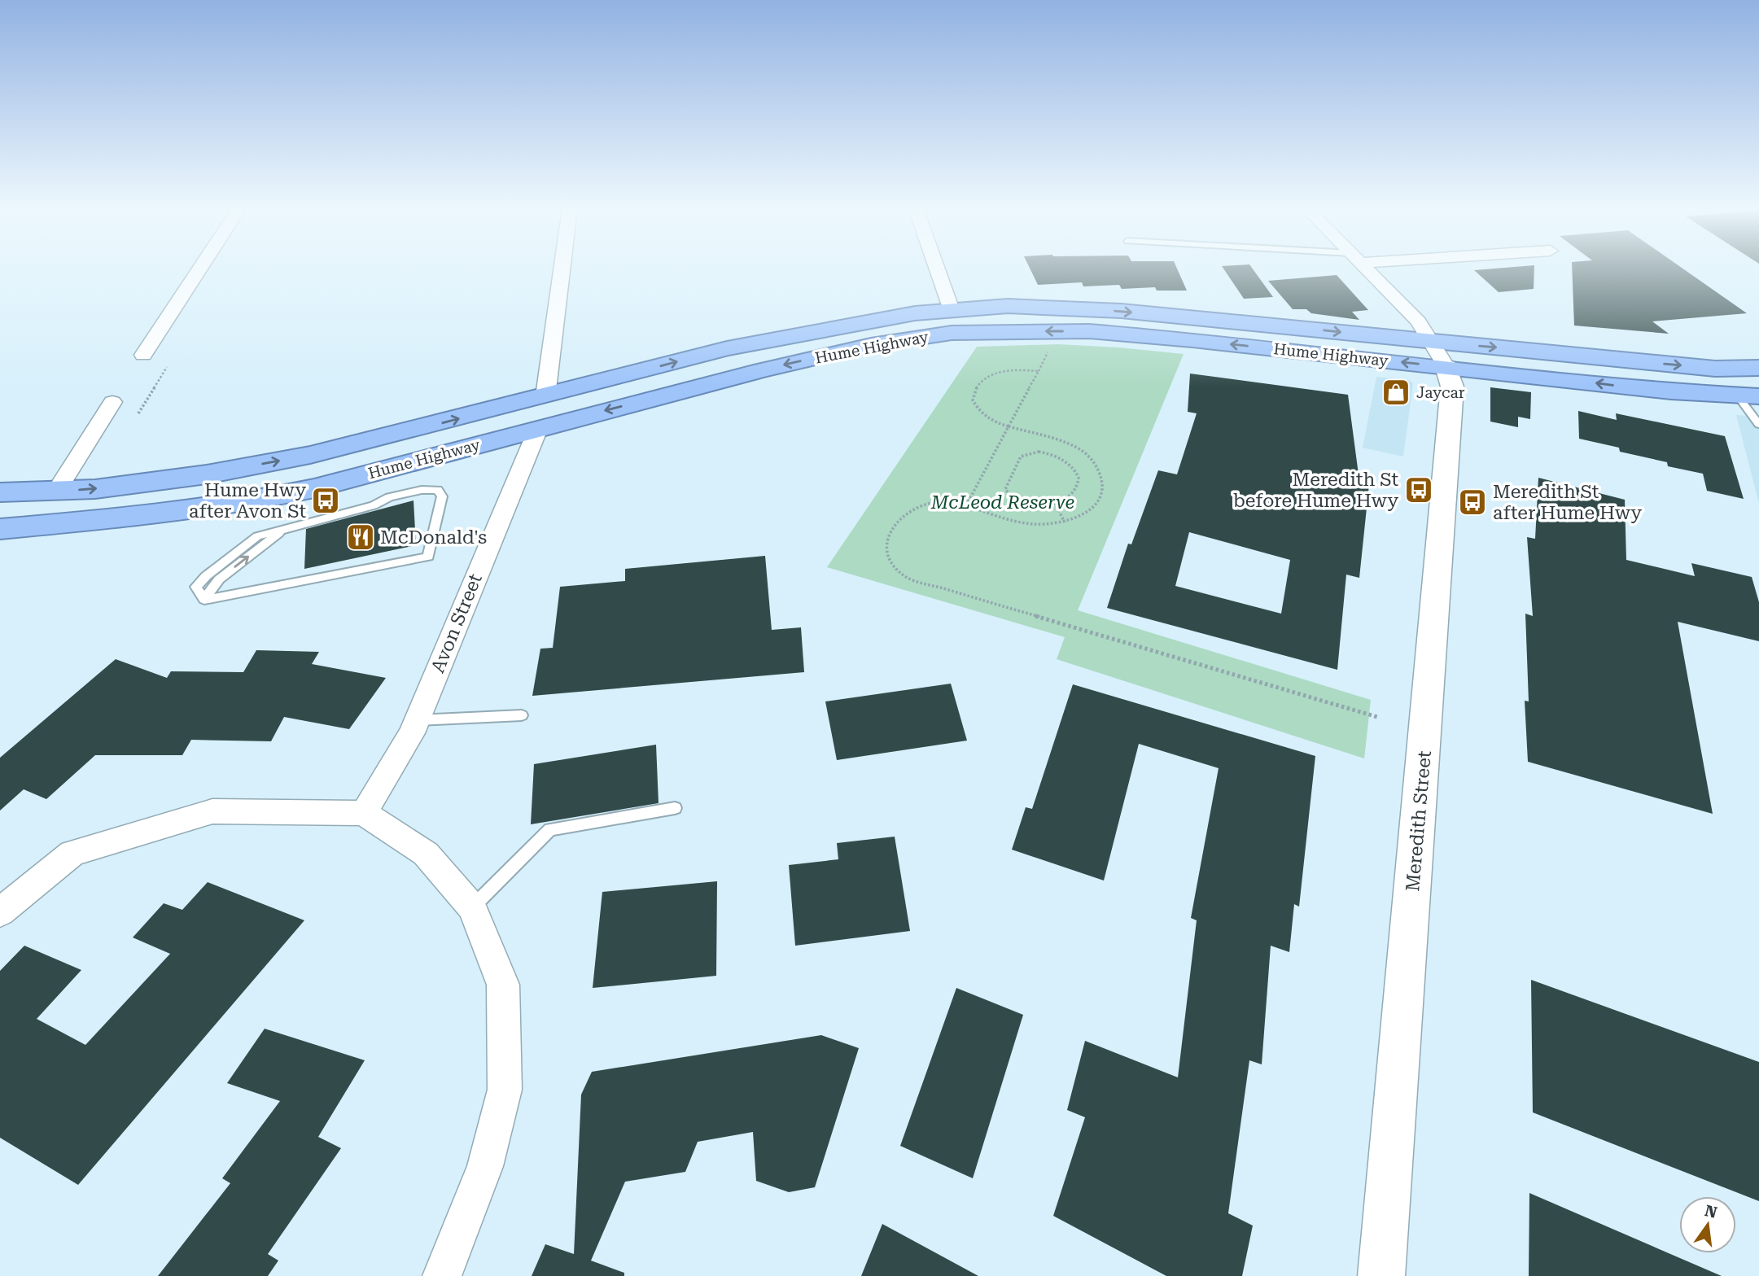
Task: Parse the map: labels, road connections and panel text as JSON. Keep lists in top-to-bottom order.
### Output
{
  "streets": {
    "highway": ["Hume Highway"],
    "street": ["Avon Street", "Meredith Street"]
  },
  "crossings": [
    ["Hume Highway", "Avon Street"],
    ["Hume Highway", "Meredith Street"]
  ],
  "parks": ["McLeod Reserve"],
  "places": {
    "shop": ["Jaycar"],
    "bus stop": ["Meredith St before Hume Hwy", "Hume Hwy after Avon St", "Meredith St after Hume Hwy"],
    "restaurant": ["McDonald's"]
  },
  "north": "top"
}
